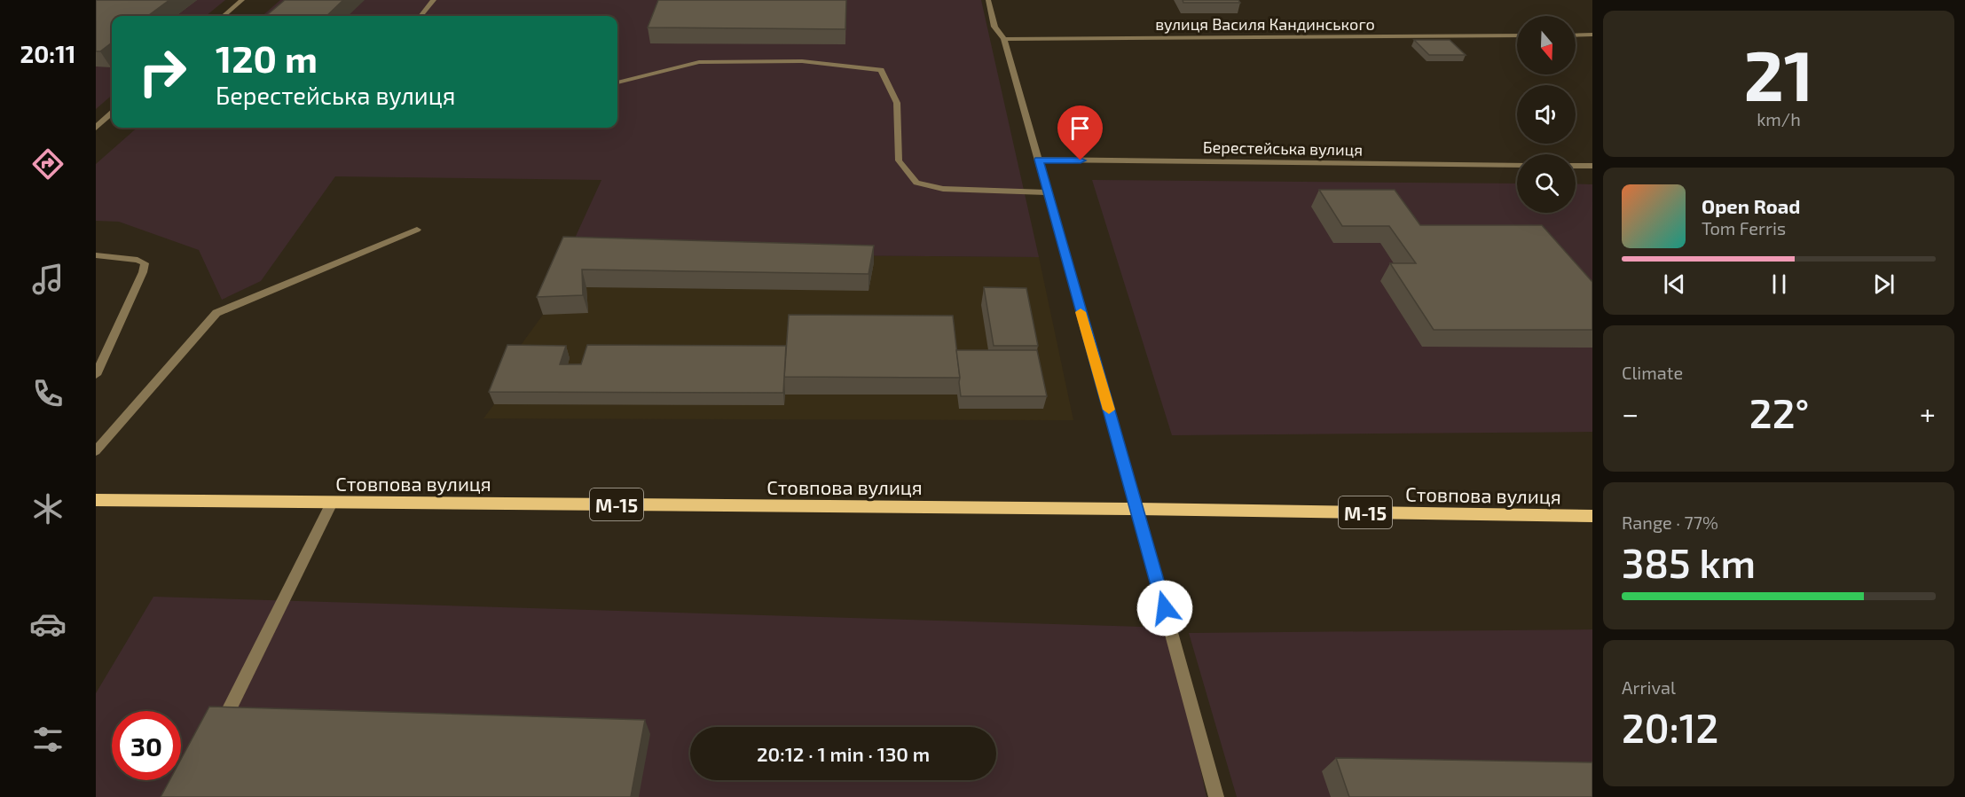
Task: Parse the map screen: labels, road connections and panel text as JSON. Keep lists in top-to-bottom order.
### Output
{
  "streets": {
    "main road": ["Стовпова вулиця", "М-15"],
    "street": ["вулиця Василя Кандинського", "Берестейська вулиця"]
  },
  "north": "bottom",
  "page": {
    "tabs": "20:11",
    "tile": [
      ["21", "km/h"],
      "Climate",
      ["Range · 77%", "385 km"],
      ["Arrival", "20:12"]
    ],
    "turn": ["120 m", "Берестейська вулиця"],
    "song": ["Open Road", "Tom Ferris"],
    "heat": ["−", "22°", "+"],
    "limit": "30",
    "trip": "20:12 · 1 min · 130 m"
  }
}
